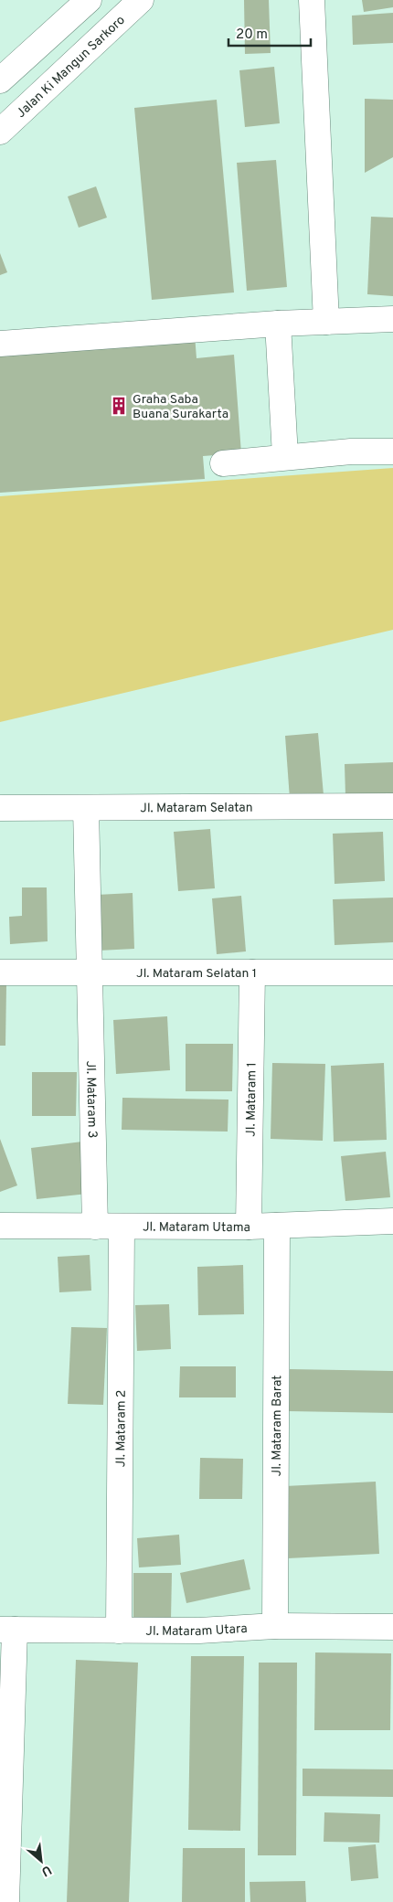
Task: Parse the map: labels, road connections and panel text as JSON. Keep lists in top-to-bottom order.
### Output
{
  "streets": {
    "main road": [
      "Jalan Ki Mangun Sarkoro",
      "Jl. Mataram Selatan",
      "Jl. Mataram Selatan 1",
      "Jl. Mataram 3",
      "Jl. Mataram 1",
      "Jl. Mataram Utama",
      "Jl. Mataram Barat",
      "Jl. Mataram 2",
      "Jl. Mataram Utara"
    ]
  },
  "crossings": [
    ["Jl. Mataram Selatan", "Jl. Mataram 3"],
    ["Jl. Mataram Selatan 1", "Jl. Mataram 3"],
    ["Jl. Mataram Selatan 1", "Jl. Mataram 1"],
    ["Jl. Mataram 3", "Jl. Mataram Utama"],
    ["Jl. Mataram 1", "Jl. Mataram Utama"],
    ["Jl. Mataram Utama", "Jl. Mataram Barat"],
    ["Jl. Mataram Utama", "Jl. Mataram 2"],
    ["Jl. Mataram Barat", "Jl. Mataram Utara"],
    ["Jl. Mataram 2", "Jl. Mataram Utara"]
  ],
  "places": {
    "building": ["Graha Saba Buana Surakarta"]
  },
  "scale_bar": "20 m",
  "north": "bottom right"
}
